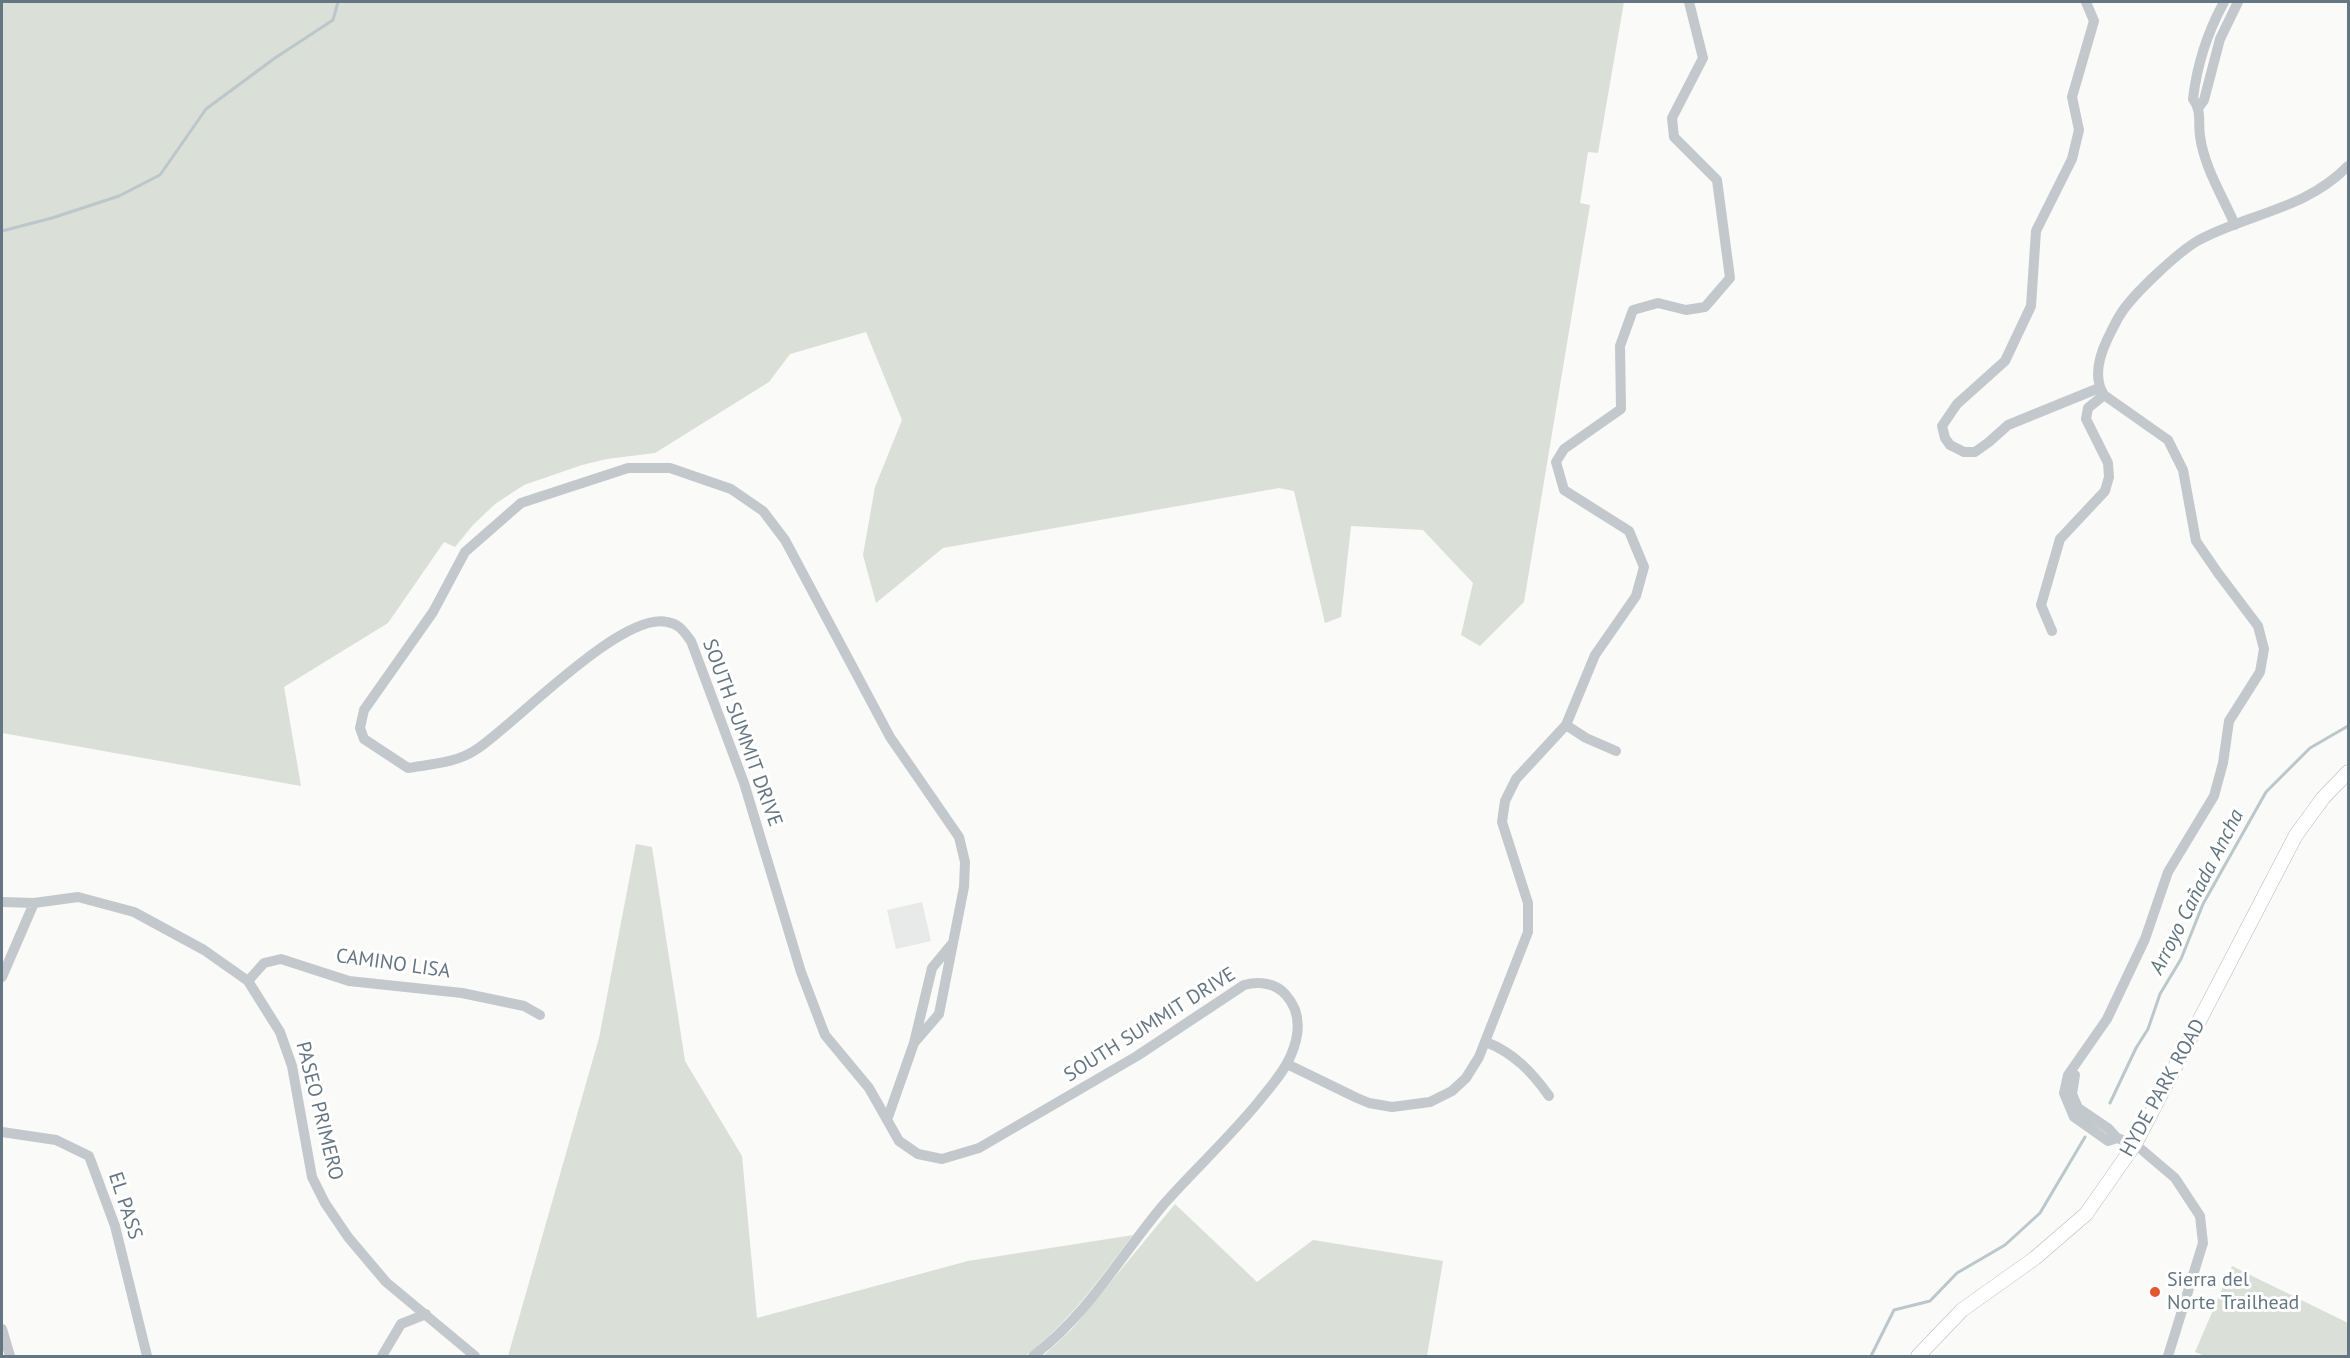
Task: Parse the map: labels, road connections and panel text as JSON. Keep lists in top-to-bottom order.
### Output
{
  "streets": {
    "main road": ["HYDE PARK ROAD"],
    "street": [
      "SOUTH SUMMIT DRIVE",
      "CAMINO LISA",
      "PASEO PRIMERO",
      "EL PASS"
    ]
  },
  "crossings": [
    ["CAMINO LISA", "PASEO PRIMERO"]
  ],
  "water": ["Arroyo Cañada Ancha"],
  "places": ["Sierra del Norte Trailhead"]
}
